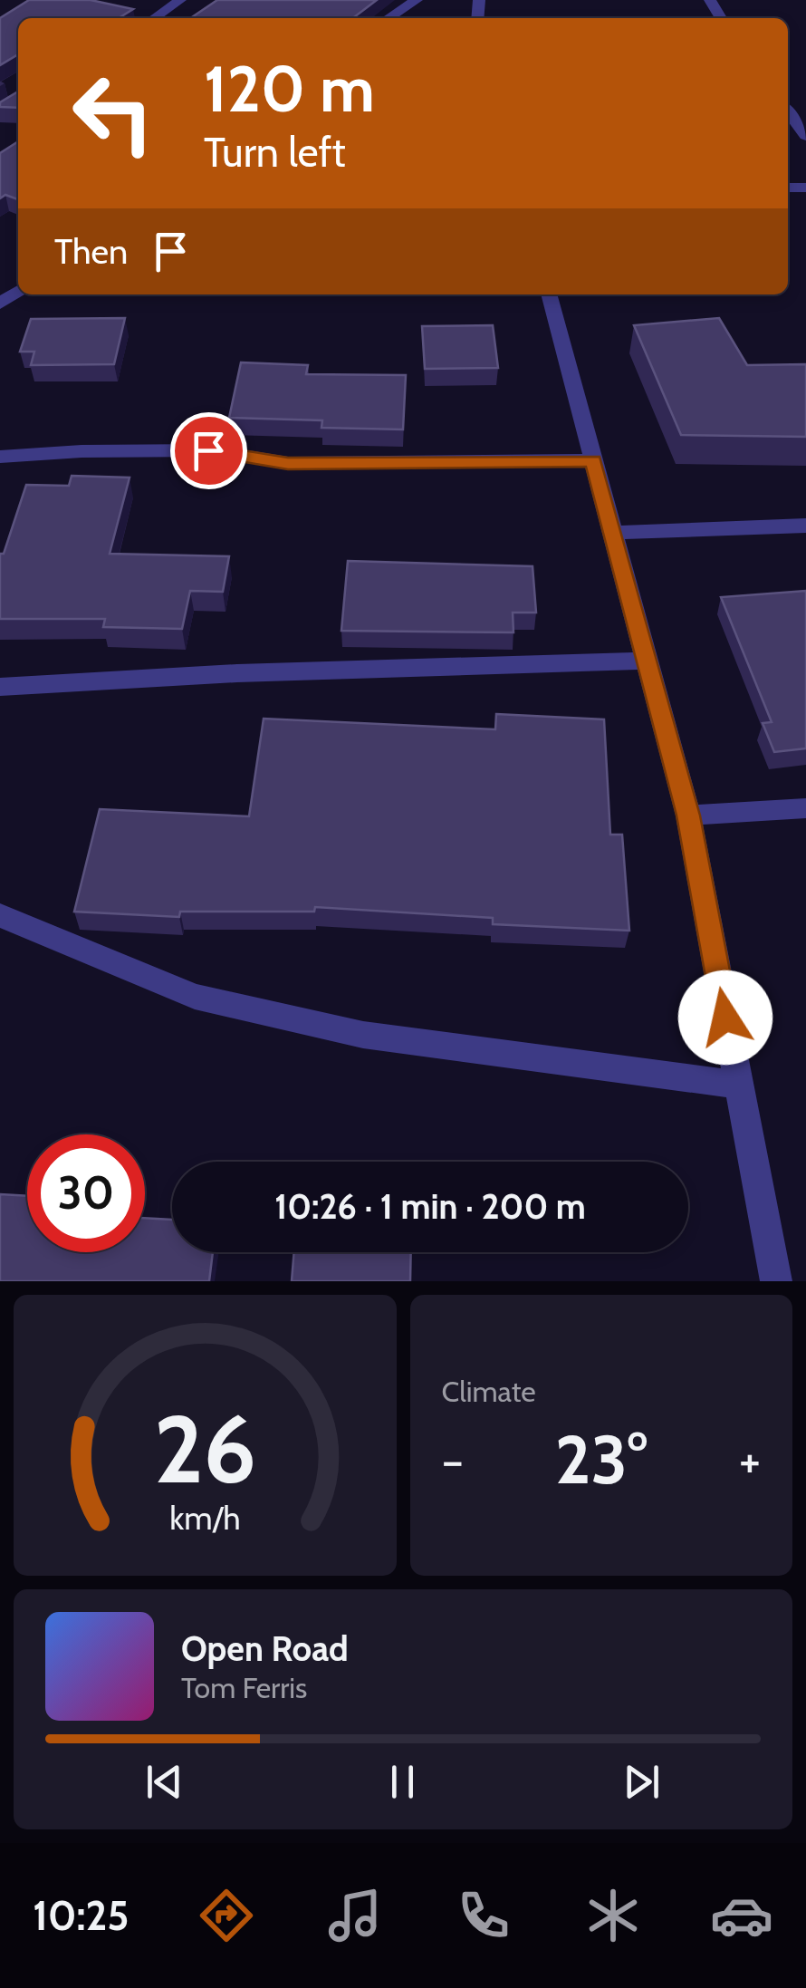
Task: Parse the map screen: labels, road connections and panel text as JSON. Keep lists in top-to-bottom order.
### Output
{
  "page": {
    "turn": ["120 m", "Turn left"],
    "then": "Then",
    "limit": "30",
    "trip": "10:26 · 1 min · 200 m",
    "tile": "Climate",
    "heat": ["−", "23°", "+"],
    "song": ["Open Road", "Tom Ferris"],
    "tabs": "10:25",
    "gauge": ["26", "km/h"]
  }
}
